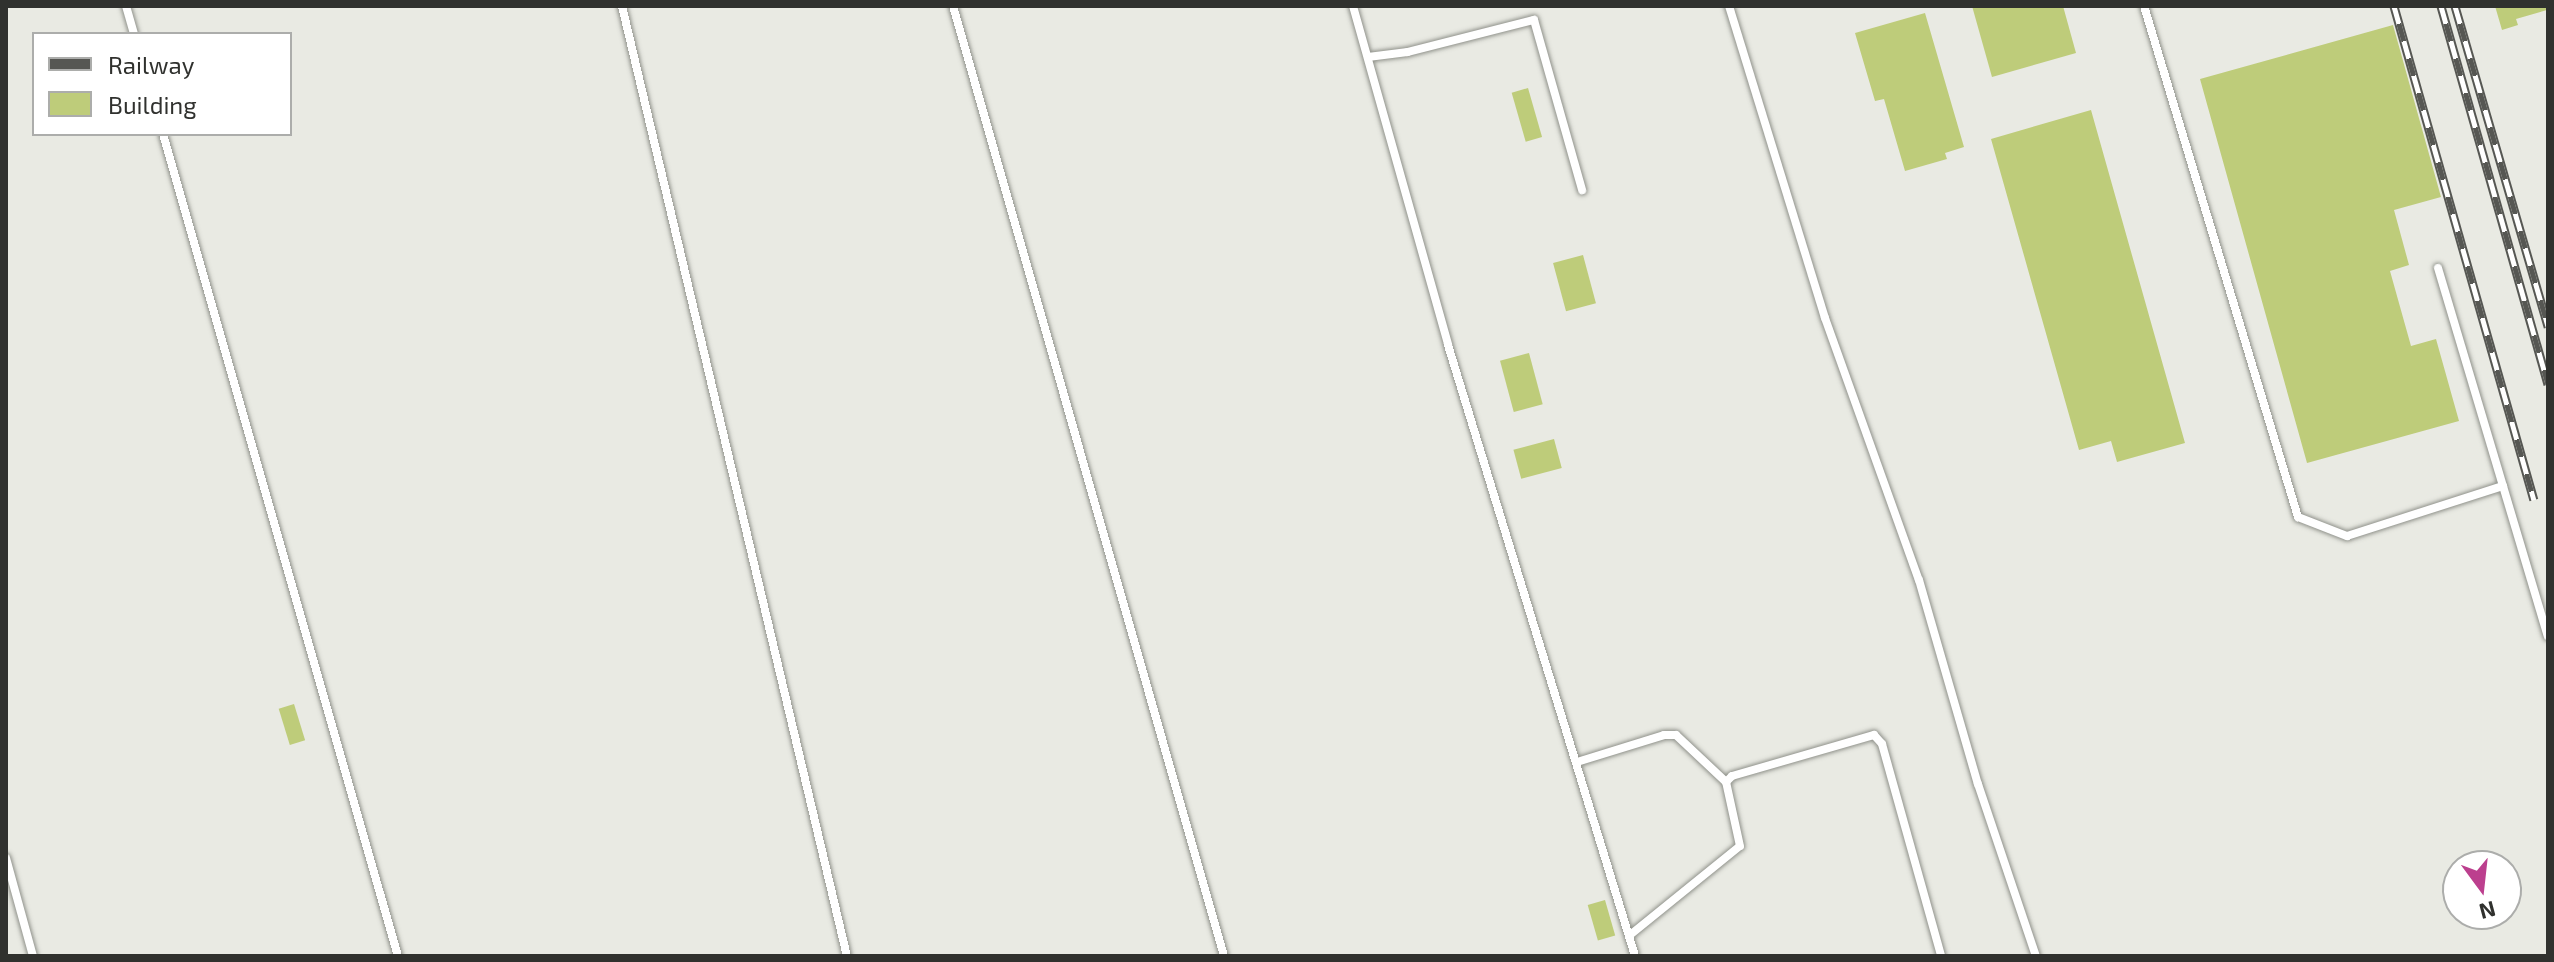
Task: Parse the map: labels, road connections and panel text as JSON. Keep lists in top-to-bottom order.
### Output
{
  "legend": ["Railway", "Building"],
  "north": "bottom"
}
